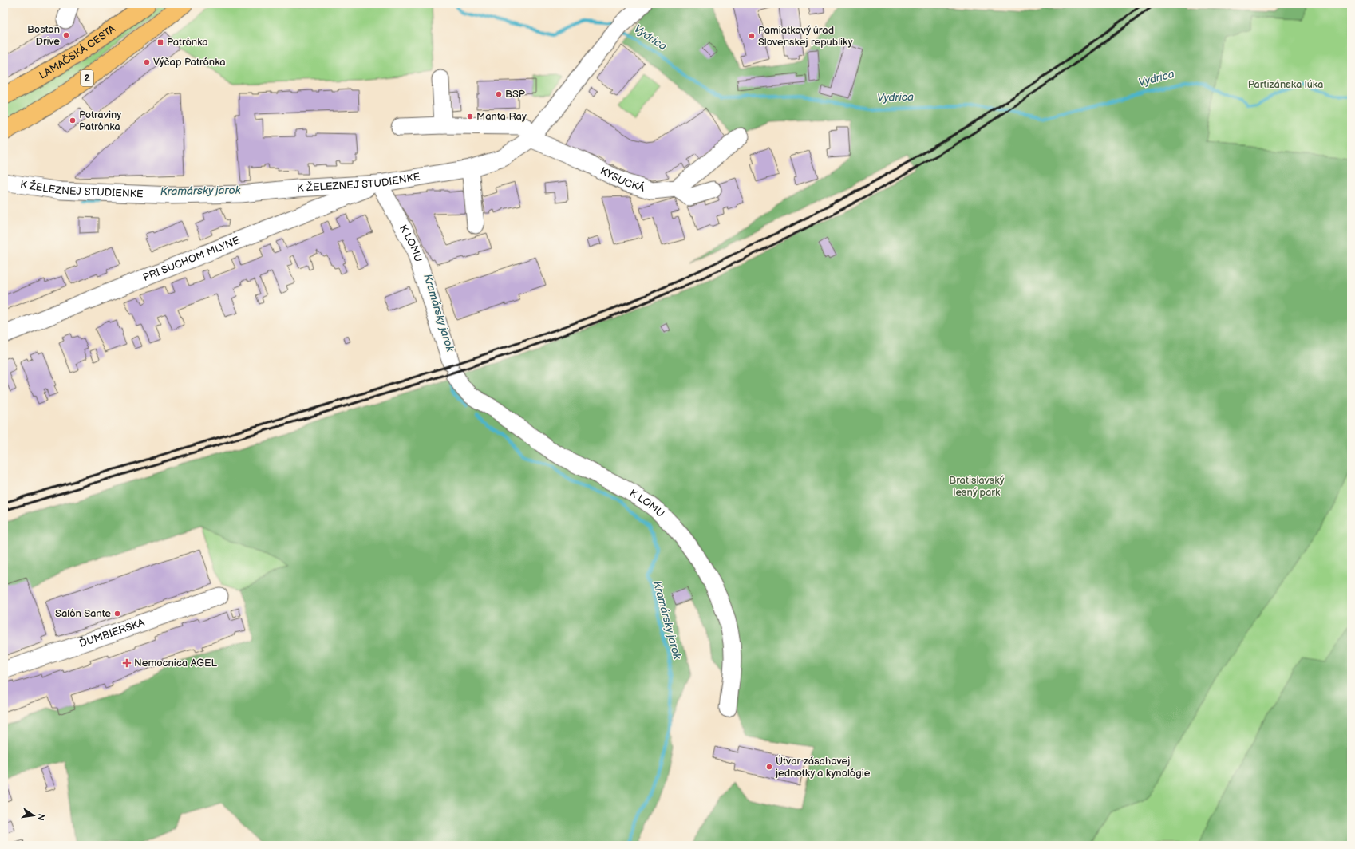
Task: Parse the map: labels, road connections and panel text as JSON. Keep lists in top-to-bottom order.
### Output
{
  "streets": {
    "main road": ["LAMAČSKÁ CESTA", "2"],
    "street": [
      "KYSUCKÁ",
      "K ŽELEZNEJ STUDIENKE",
      "K LOMU",
      "PRI SUCHOM MLYNE",
      "ĎUMBIERSKA"
    ]
  },
  "crossings": [
    ["KYSUCKÁ", "K ŽELEZNEJ STUDIENKE"],
    ["K ŽELEZNEJ STUDIENKE", "K LOMU"],
    ["K ŽELEZNEJ STUDIENKE", "PRI SUCHOM MLYNE"],
    ["K LOMU", "PRI SUCHOM MLYNE"]
  ],
  "water": ["Vydrica", "Kramársky jarok"],
  "parks": ["Partizánska lúka", "Bratislavský lesný park"],
  "places": {
    "other": [
      "Boston Drive",
      "Pamiatkový úrad Slovenskej republiky",
      "Výčap Patrónka",
      "BSP",
      "Manta Ray",
      "Potraviny Patrónka",
      "Salón Sante",
      "Útvar zásahovej jednotky a kynológie"
    ],
    "transit": ["Patrónka"],
    "health": ["Nemocnica AGEL"]
  },
  "north": "right"
}
